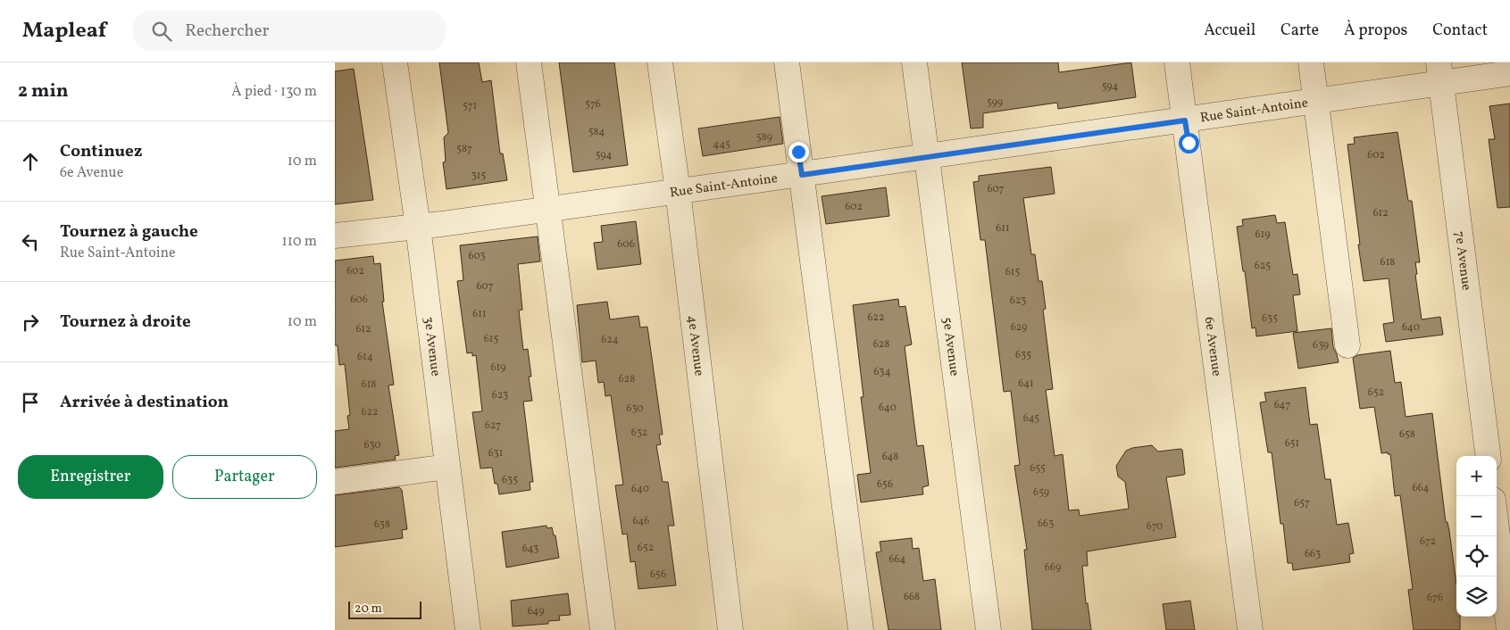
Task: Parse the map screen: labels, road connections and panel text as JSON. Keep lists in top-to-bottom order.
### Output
{
  "streets": {
    "street": [
      "Rue Saint-Antoine",
      "7e Avenue",
      "3e Avenue",
      "4e Avenue",
      "5e Avenue",
      "6e Avenue"
    ]
  },
  "crossings": [
    ["Rue Saint-Antoine", "7e Avenue"],
    ["Rue Saint-Antoine", "3e Avenue"],
    ["Rue Saint-Antoine", "4e Avenue"],
    ["Rue Saint-Antoine", "5e Avenue"],
    ["Rue Saint-Antoine", "6e Avenue"]
  ],
  "house_numbers": [
    "594",
    "599",
    "576",
    "571",
    "584",
    "589",
    "445",
    "587",
    "594",
    "602",
    "315",
    "607",
    "602",
    "612",
    "611",
    "619",
    "606",
    "603",
    "618",
    "625",
    "602",
    "615",
    "607",
    "606",
    "623",
    "611",
    "622",
    "635",
    "629",
    "640",
    "612",
    "615",
    "624",
    "628",
    "639",
    "635",
    "614",
    "619",
    "634",
    "628",
    "641",
    "618",
    "652",
    "623",
    "647",
    "640",
    "630",
    "622",
    "645",
    "627",
    "632",
    "658",
    "651",
    "630",
    "631",
    "648",
    "655",
    "635",
    "656",
    "664",
    "640",
    "659",
    "657",
    "646",
    "663",
    "638",
    "670",
    "672",
    "652",
    "643",
    "663",
    "664",
    "669",
    "656",
    "668",
    "676",
    "649"
  ],
  "scale_bar": "20 m",
  "page": {
    "header": "Mapleaf",
    "search": "Rechercher",
    "nav": [
      "Accueil",
      "Carte",
      "À propos",
      "Contact"
    ],
    "heading": ["2 min", "À pied · 130 m"],
    "list": [
      ["Continuez", "6e Avenue", "10 m"],
      ["Tournez à gauche", "Rue Saint-Antoine", "110 m"],
      ["Tournez à droite", "10 m"],
      "Arrivée à destination"
    ],
    "buttons": ["Enregistrer", "Partager"],
    "map_buttons": ["+", "−"],
    "scale": "20 m"
  }
}
